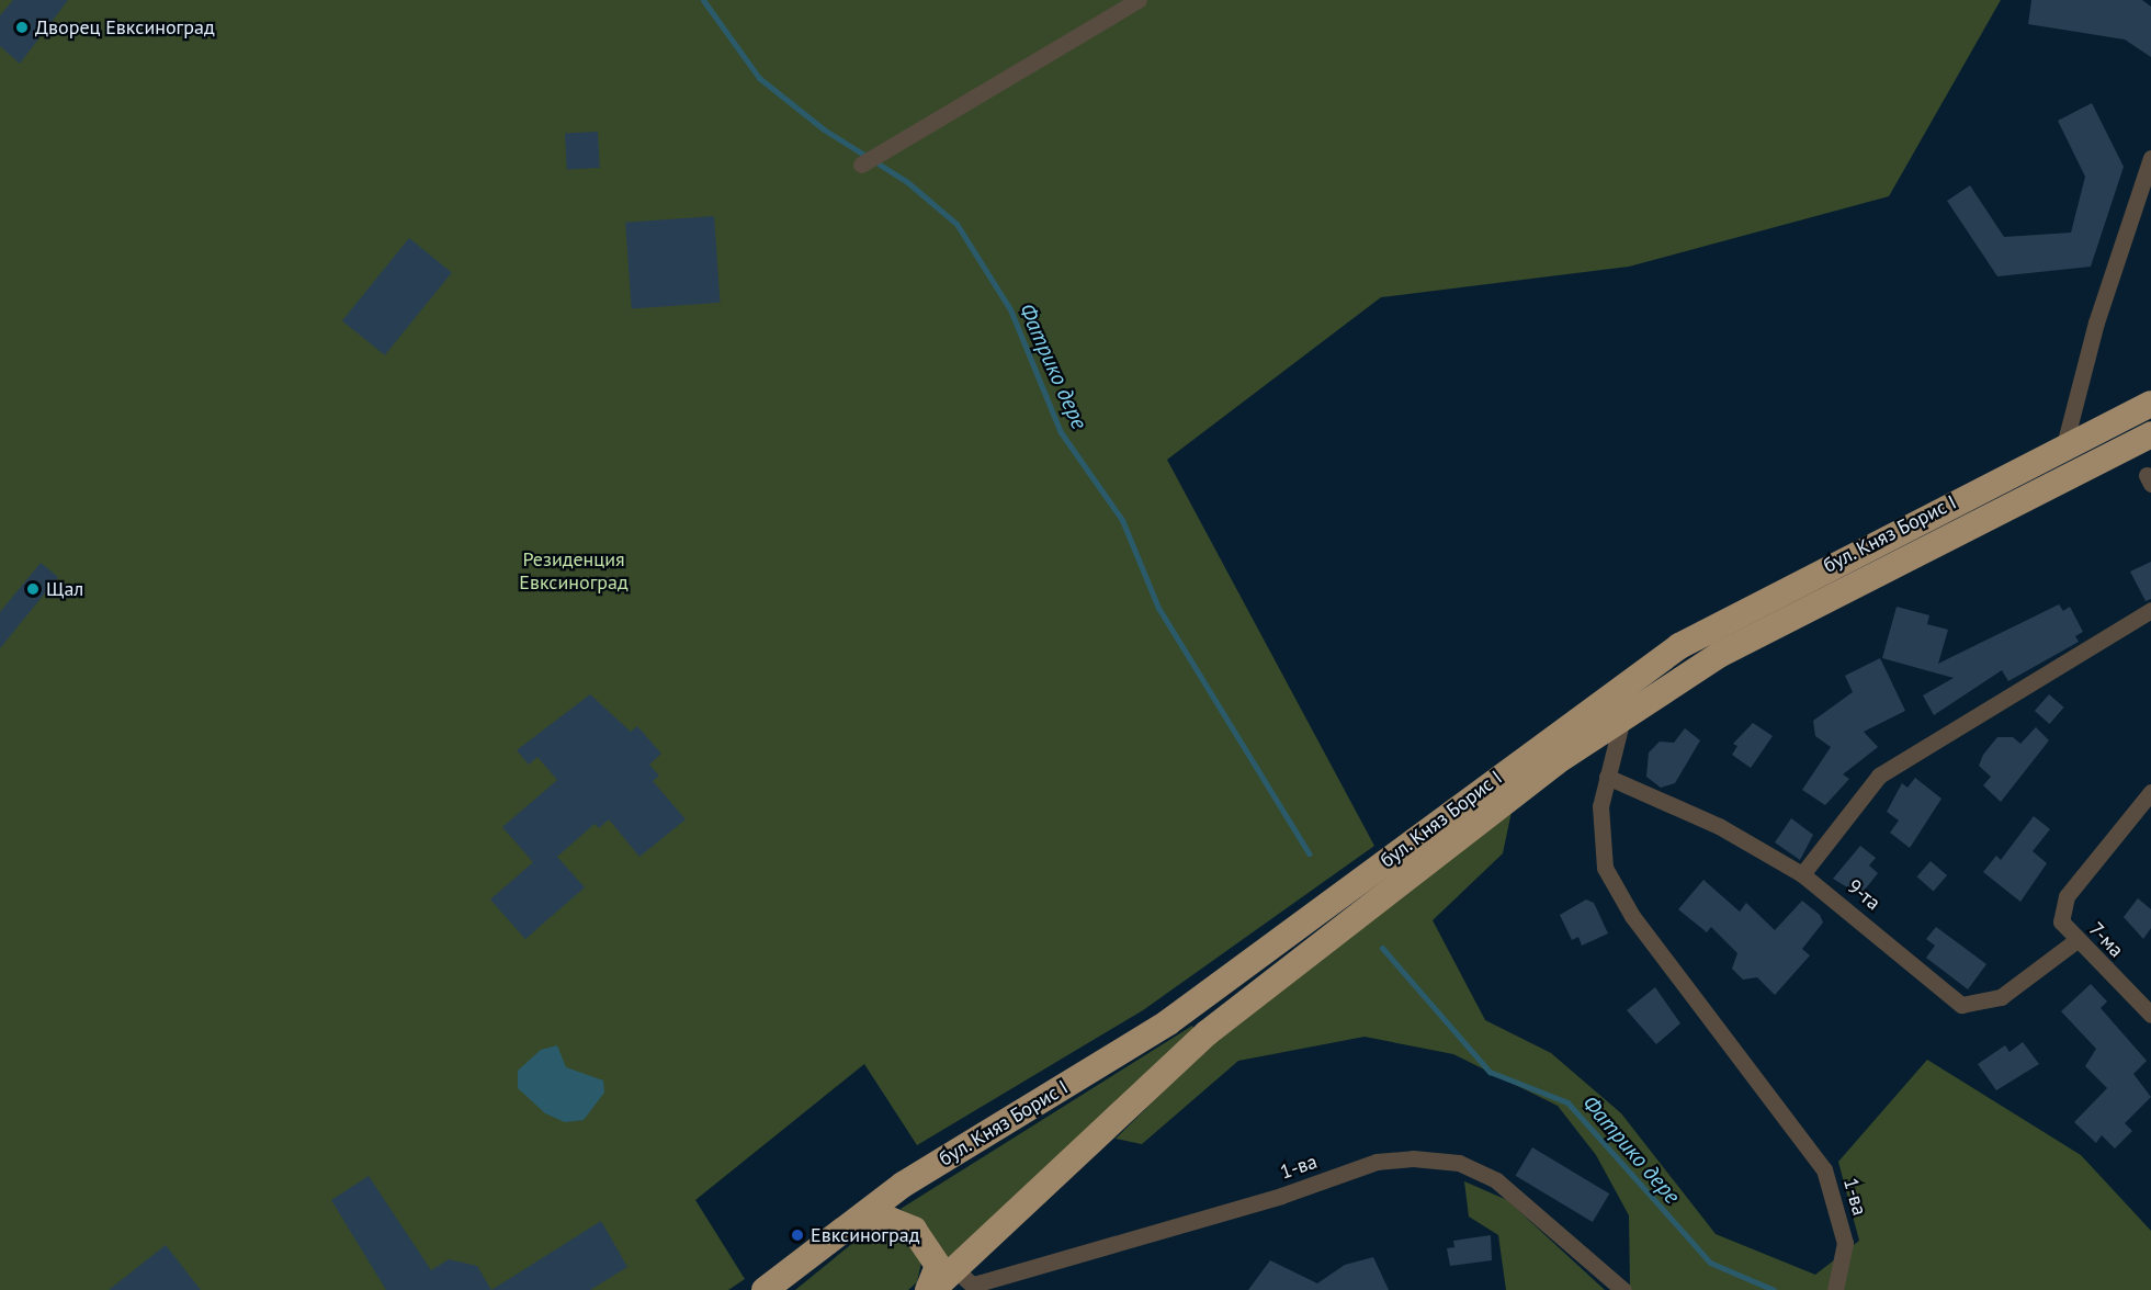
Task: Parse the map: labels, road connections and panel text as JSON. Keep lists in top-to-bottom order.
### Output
{
  "streets": {
    "highway": ["бул. Княз Борис I"],
    "street": ["9-та", "7-ма", "1-ва"]
  },
  "crossings": [
    ["бул. Княз Борис I", "1-ва"],
    ["9-та", "7-ма"],
    ["9-та", "1-ва"]
  ],
  "water": ["Фатрико дере"],
  "parks": ["Резиденция Евксиноград"],
  "places": ["Дворец Евксиноград", "Щал", "Евксиноград"]
}
